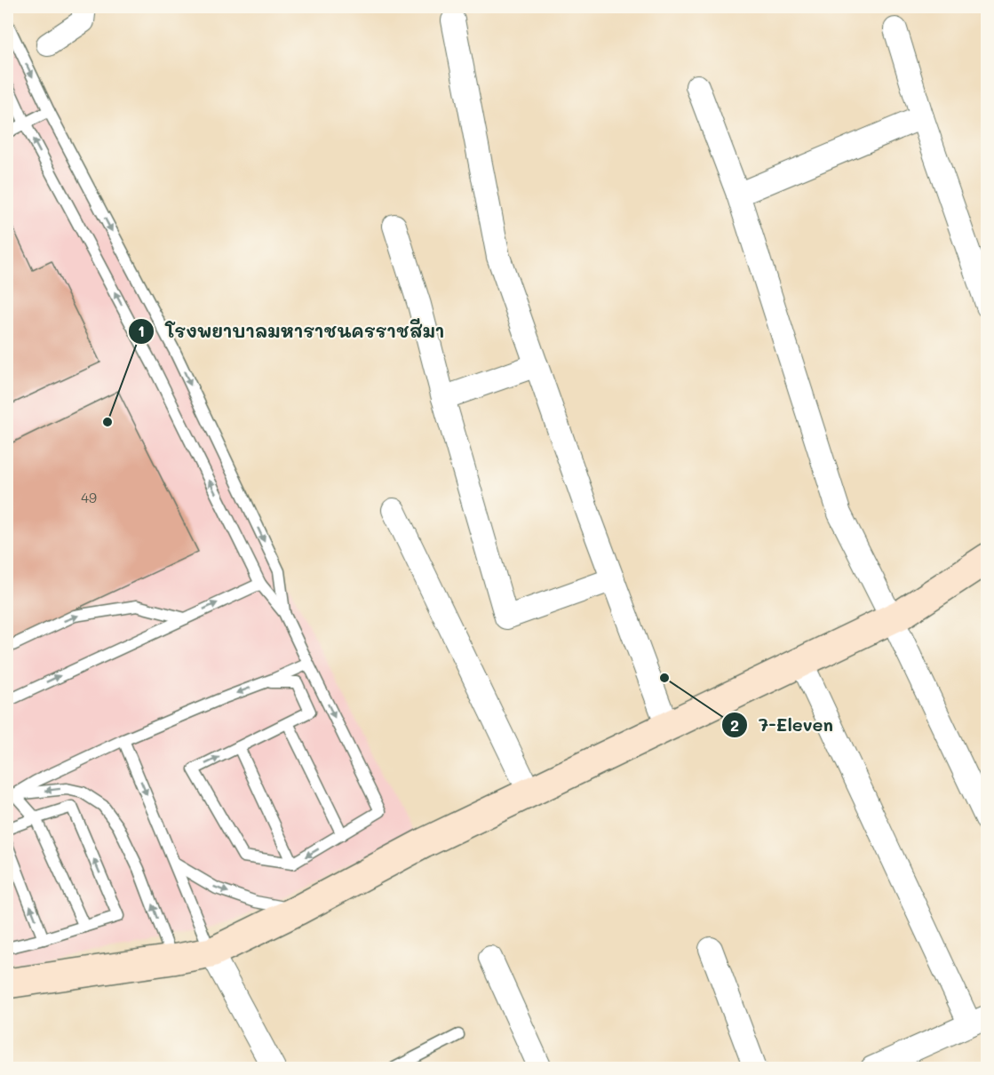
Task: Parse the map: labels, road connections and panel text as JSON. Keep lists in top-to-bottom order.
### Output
{
  "places": ["โรงพยาบาลมหาราชนครราชสีมา", "7-Eleven"],
  "house_numbers": ["49"]
}
